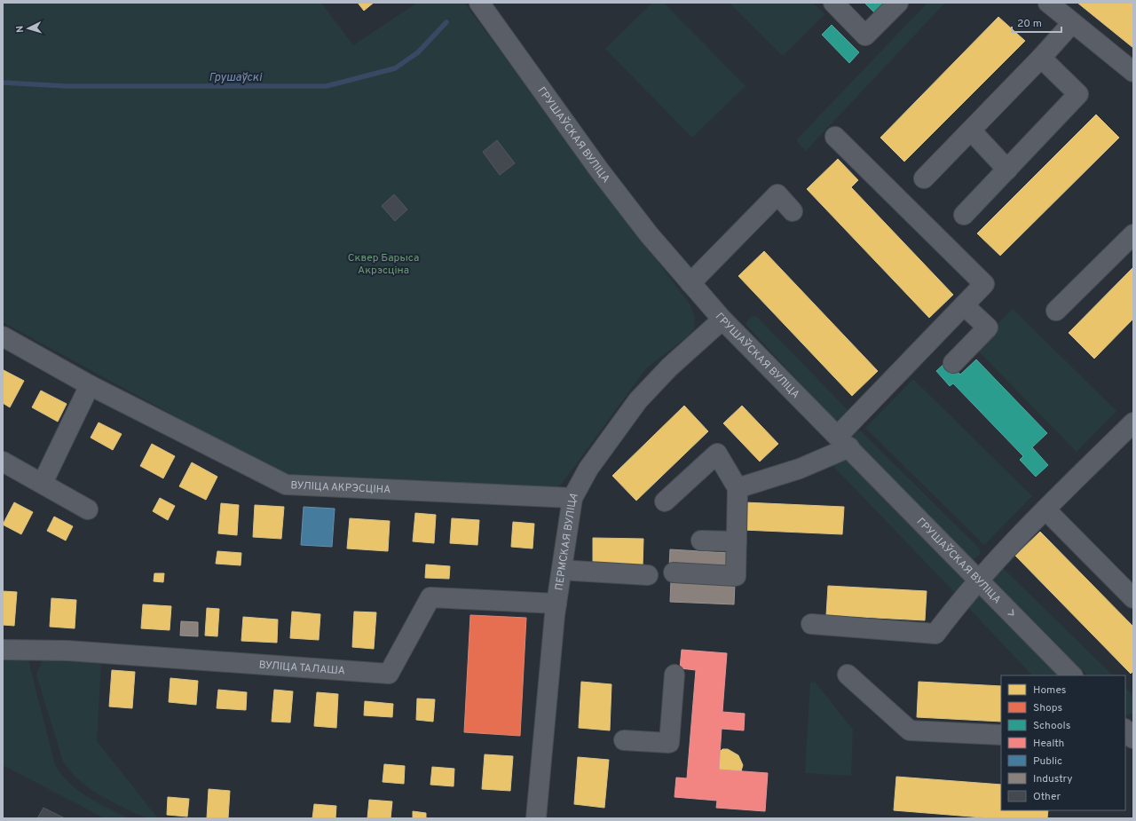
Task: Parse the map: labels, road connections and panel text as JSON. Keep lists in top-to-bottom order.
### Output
{
  "streets": {
    "street": [
      "ГРУШАЎСКАЯ ВУЛІЦА",
      "ВУЛІЦА АКРЭСЦІНА",
      "ПЕРМСКАЯ ВУЛІЦА",
      "ВУЛІЦА ТАЛАША"
    ]
  },
  "crossings": [
    ["ГРУШАЎСКАЯ ВУЛІЦА", "ПЕРМСКАЯ ВУЛІЦА"],
    ["ВУЛІЦА АКРЭСЦІНА", "ПЕРМСКАЯ ВУЛІЦА"],
    ["ПЕРМСКАЯ ВУЛІЦА", "ВУЛІЦА ТАЛАША"]
  ],
  "water": ["Грушаўскі"],
  "parks": ["Сквер Барыса Акрэсціна"],
  "legend": [
    "Homes",
    "Shops",
    "Schools",
    "Health",
    "Public",
    "Industry",
    "Other"
  ],
  "scale_bar": "20 m",
  "north": "left"
}
